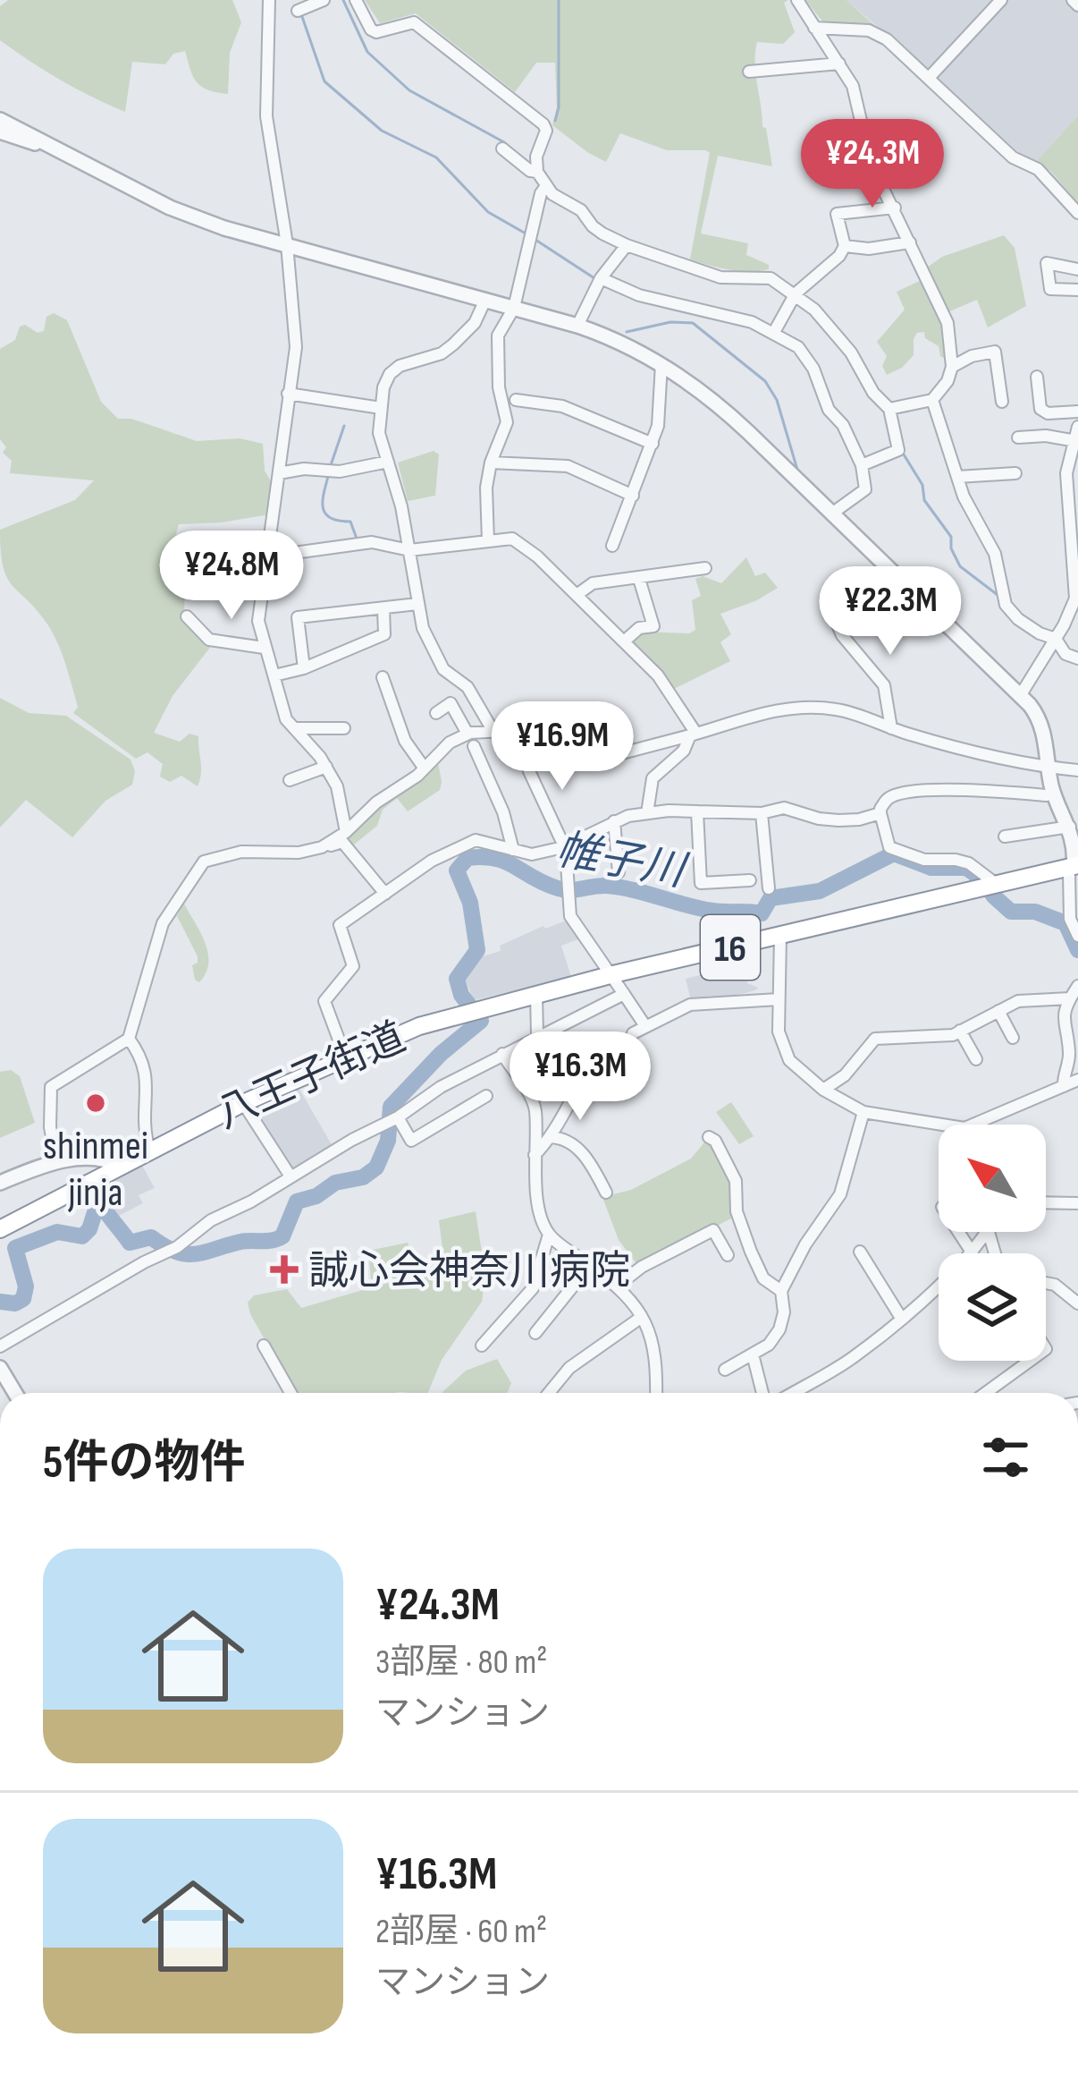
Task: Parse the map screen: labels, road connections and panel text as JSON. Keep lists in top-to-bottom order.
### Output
{
  "streets": {
    "highway": ["16", "八王子街道"]
  },
  "water": ["帷子川"],
  "places": {
    "other": ["shinmei jinja"],
    "health": ["誠心会神奈川病院"]
  },
  "north": "top left",
  "page": {
    "price": [
      "¥24.3M",
      "¥24.8M",
      "¥22.3M",
      "¥16.9M",
      "¥16.3M"
    ],
    "heading": "5件の物件",
    "list": [
      {
        "name": "¥24.3M",
        "note": "3部屋 · 80 m² · マンション"
      },
      {
        "name": "¥16.3M",
        "note": "2部屋 · 60 m² · マンション"
      }
    ]
  }
}
